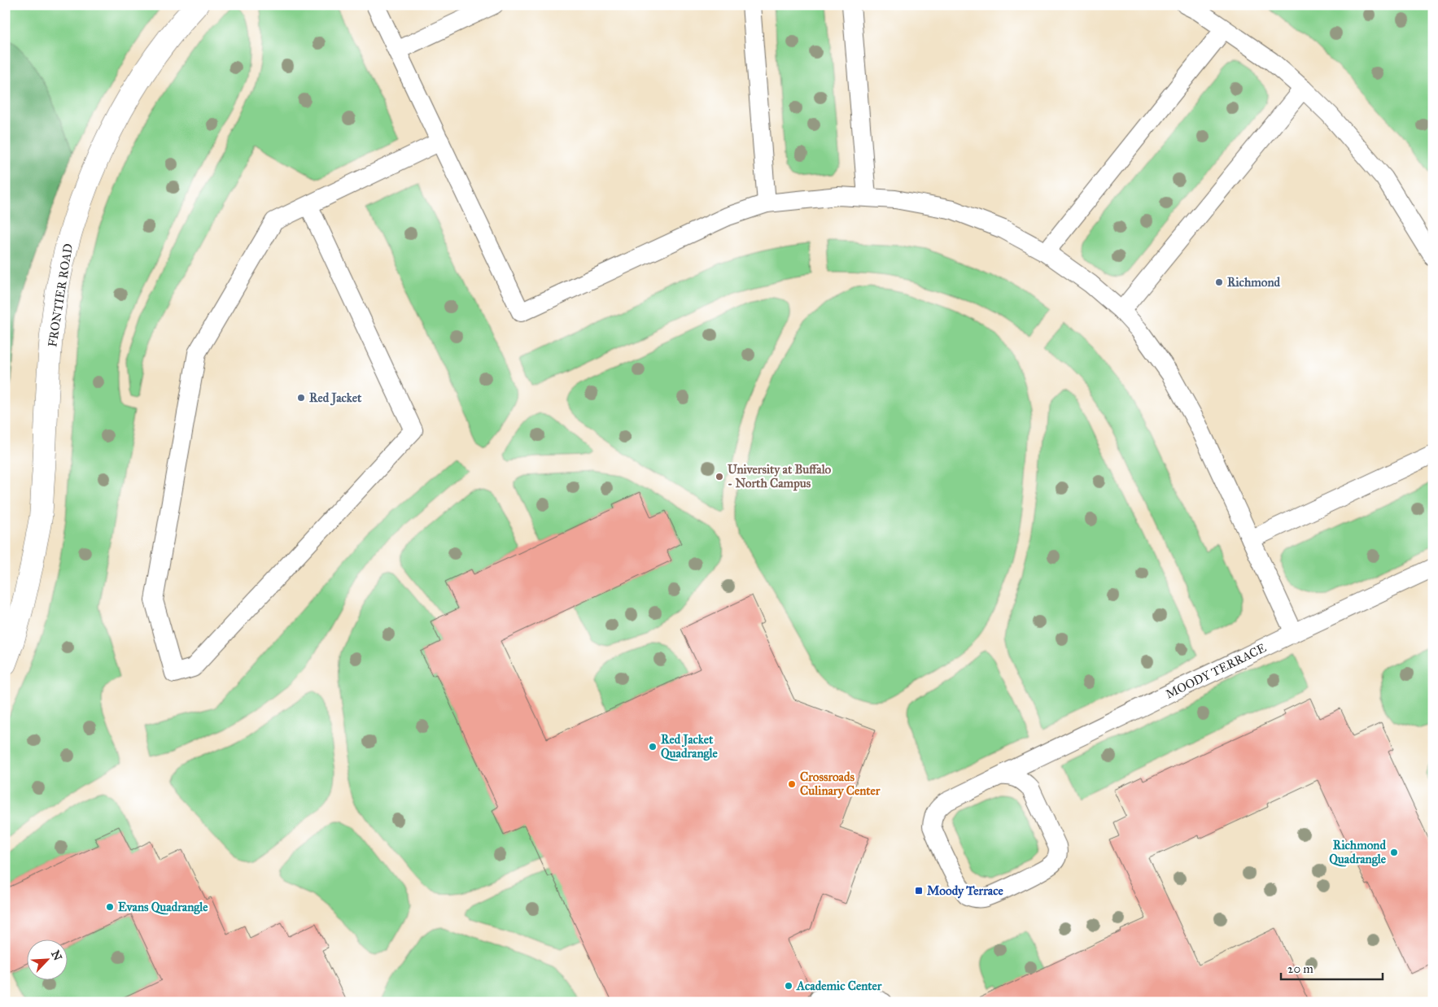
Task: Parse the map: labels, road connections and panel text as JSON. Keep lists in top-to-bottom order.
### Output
{
  "streets": {
    "street": ["FRONTIER ROAD"],
    "lane": ["MOODY TERRACE"]
  },
  "places": {
    "other": [
      "Richmond",
      "Red Jacket",
      "University at Buffalo - North Campus",
      "Red Jacket Quadrangle",
      "Crossroads Culinary Center",
      "Richmond Quadrangle",
      "Evans Quadrangle",
      "Academic Center"
    ],
    "transit": ["Moody Terrace"]
  },
  "scale_bar": "20 m",
  "north": "top right"
}
